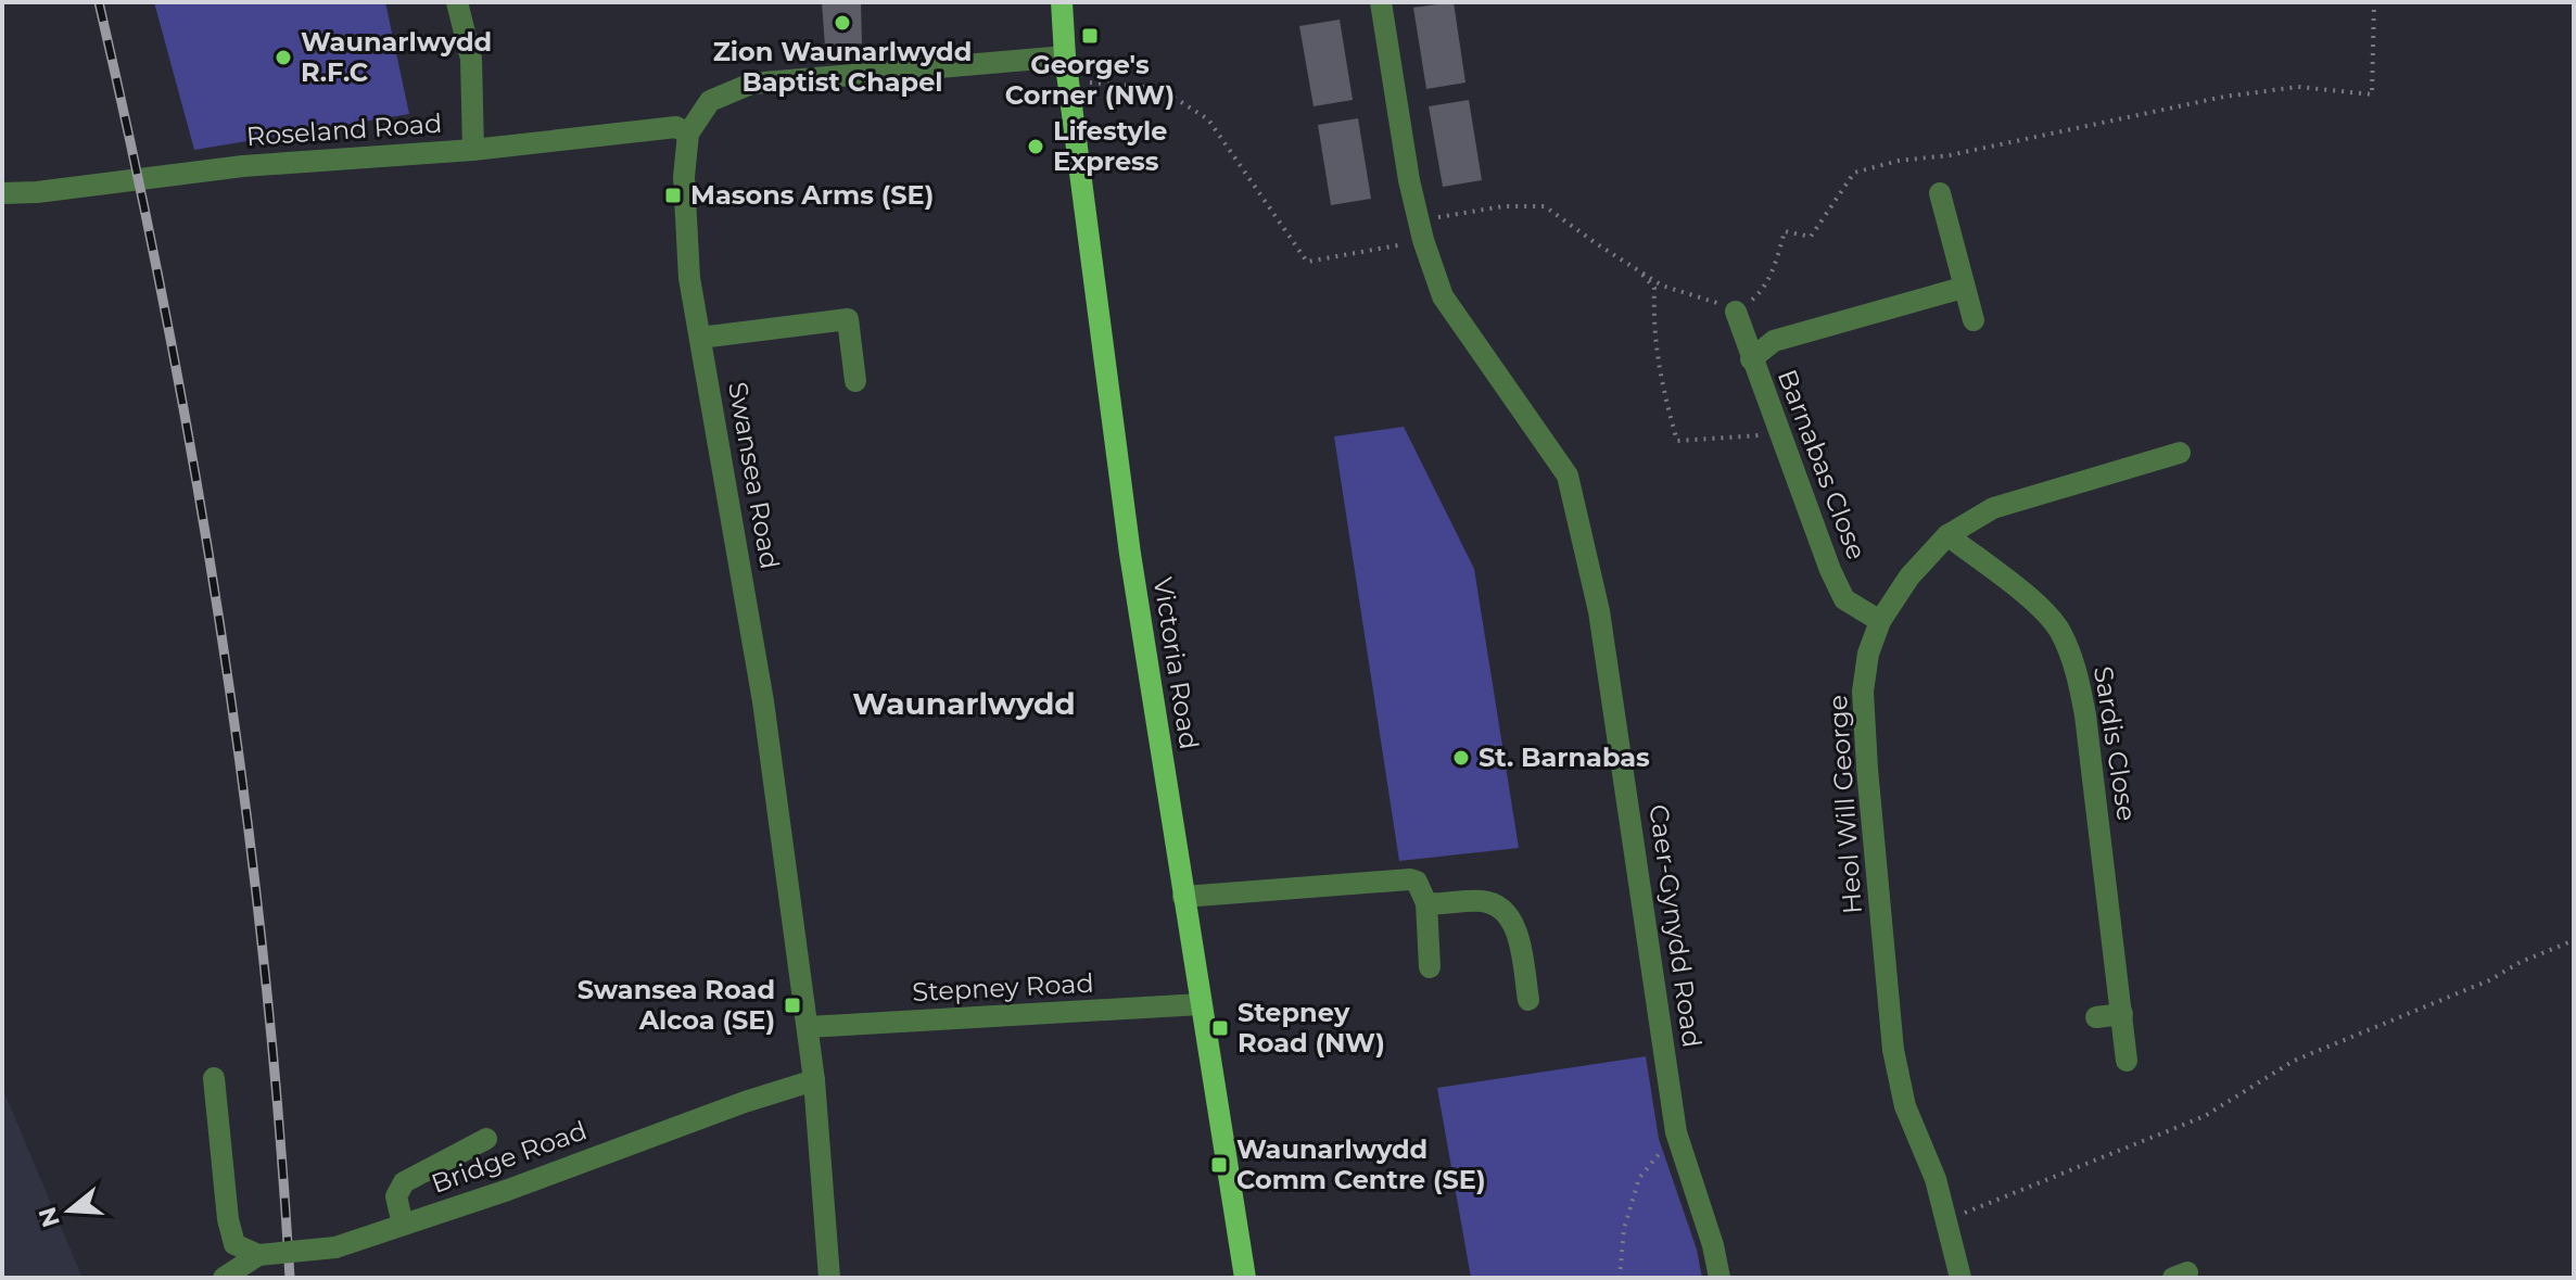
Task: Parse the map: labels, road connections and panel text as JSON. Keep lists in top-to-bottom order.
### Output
{
  "streets": {
    "main road": ["Victoria Road"],
    "street": [
      "Roseland Road",
      "Barnabas Close",
      "Swansea Road",
      "Sardis Close",
      "Heol Will George",
      "Caer-Gynydd Road",
      "Stepney Road",
      "Bridge Road"
    ]
  },
  "crossings": [
    ["Roseland Road", "Swansea Road"],
    ["Barnabas Close", "Heol Will George"],
    ["Swansea Road", "Stepney Road"],
    ["Swansea Road", "Bridge Road"],
    ["Victoria Road", "Stepney Road"],
    ["Sardis Close", "Heol Will George"]
  ],
  "districts": ["Waunarlwydd"],
  "places": {
    "other": [
      "Zion Waunarlwydd Baptist Chapel",
      "Waunarlwydd R.F.C",
      "Lifestyle Express",
      "St. Barnabas"
    ],
    "transit": [
      "George's Corner (NW)",
      "Masons Arms (SE)",
      "Swansea Road Alcoa (SE)",
      "Stepney Road (NW)",
      "Waunarlwydd Comm Centre (SE)"
    ]
  },
  "north": "left"
}
